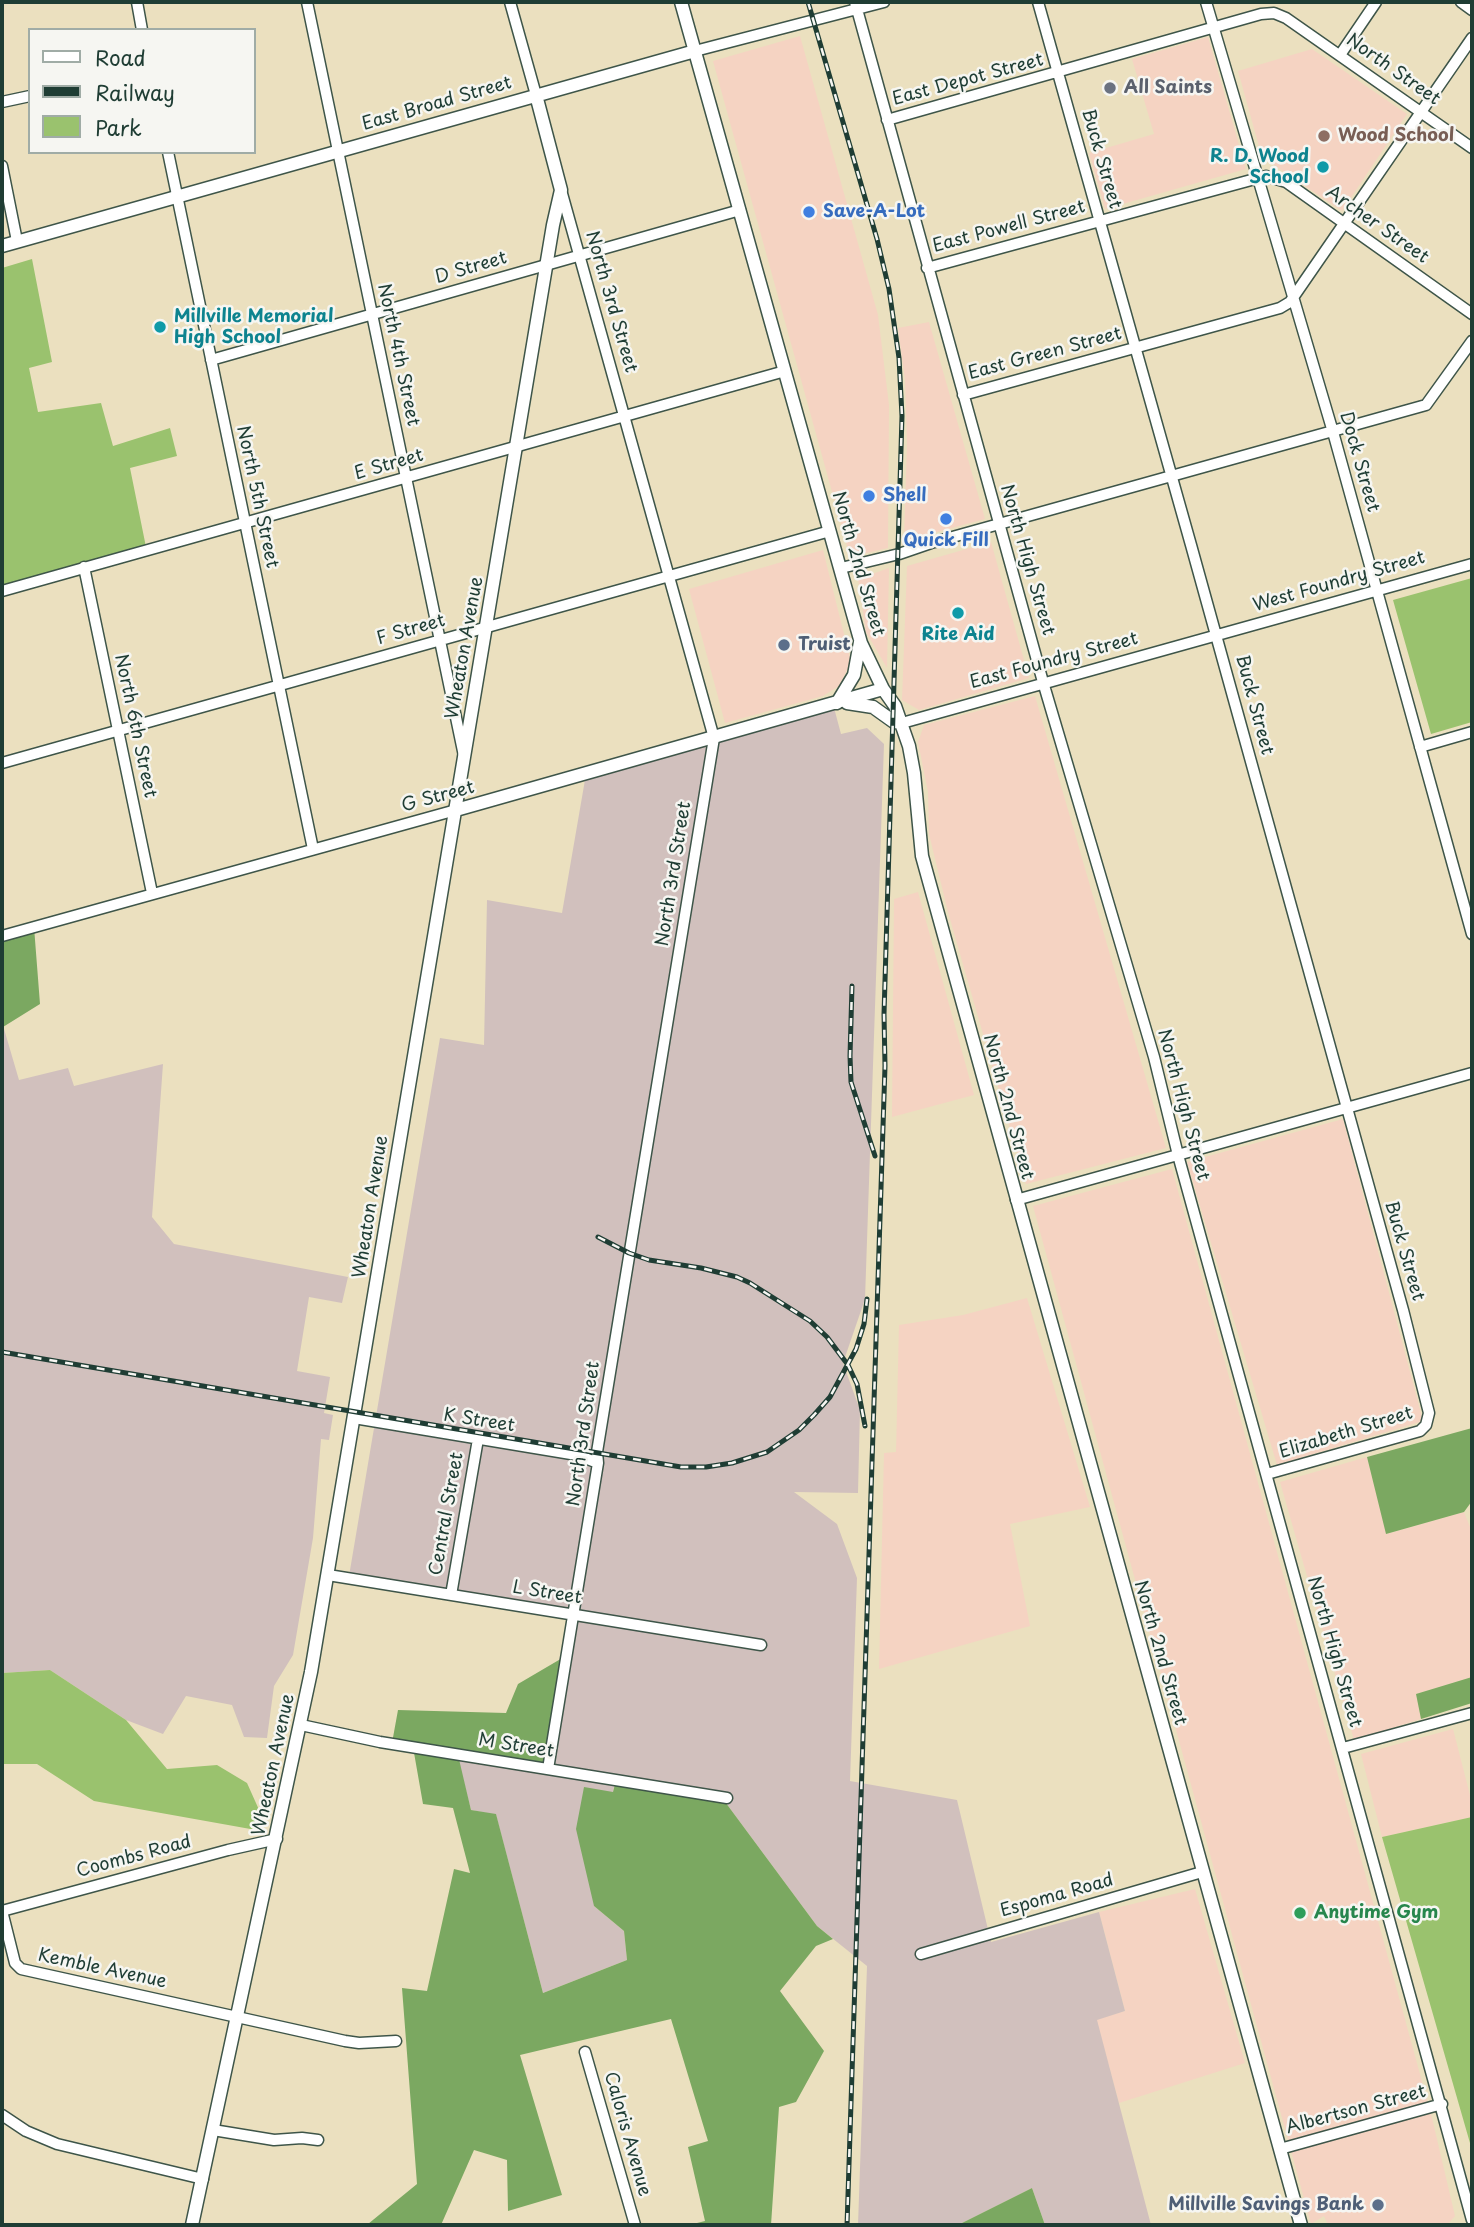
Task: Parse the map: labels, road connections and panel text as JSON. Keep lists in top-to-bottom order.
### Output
{
  "streets": {
    "main road": [
      "East Broad Street",
      "North 3rd Street",
      "North 2nd Street",
      "Wheaton Avenue",
      "G Street"
    ],
    "street": [
      "North Street",
      "East Depot Street",
      "Buck Street",
      "Archer Street",
      "East Powell Street",
      "D Street",
      "East Green Street",
      "North 4th Street",
      "Dock Street",
      "E Street",
      "North 5th Street",
      "North High Street",
      "West Foundry Street",
      "F Street",
      "East Foundry Street",
      "North 6th Street",
      "K Street",
      "Elizabeth Street",
      "Central Street",
      "L Street",
      "M Street",
      "Coombs Road",
      "Espoma Road",
      "Kemble Avenue",
      "Albertson Street",
      "Caloris Avenue"
    ]
  },
  "crossings": [
    ["North Street", "East Depot Street"],
    ["East Depot Street", "Buck Street"],
    ["East Depot Street", "Dock Street"],
    ["East Depot Street", "North High Street"],
    ["East Broad Street", "North 3rd Street"],
    ["East Broad Street", "North 4th Street"],
    ["East Broad Street", "North 5th Street"],
    ["East Broad Street", "North High Street"],
    ["East Broad Street", "North 2nd Street"],
    ["Buck Street", "East Powell Street"],
    ["Buck Street", "East Green Street"],
    ["Buck Street", "West Foundry Street"],
    ["Buck Street", "East Foundry Street"],
    ["Buck Street", "Elizabeth Street"],
    ["Archer Street", "East Powell Street"],
    ["Archer Street", "Dock Street"],
    ["East Powell Street", "Dock Street"],
    ["East Powell Street", "North High Street"],
    ["D Street", "North 3rd Street"],
    ["D Street", "North 4th Street"],
    ["D Street", "North 5th Street"],
    ["D Street", "North 2nd Street"],
    ["D Street", "Wheaton Avenue"],
    ["North 3rd Street", "E Street"],
    ["North 3rd Street", "F Street"],
    ["North 3rd Street", "Wheaton Avenue"],
    ["North 3rd Street", "G Street"],
    ["North 3rd Street", "K Street"],
    ["North 3rd Street", "L Street"],
    ["North 3rd Street", "M Street"],
    ["East Green Street", "Dock Street"],
    ["East Green Street", "North High Street"],
    ["North 4th Street", "E Street"],
    ["North 4th Street", "F Street"],
    ["North 4th Street", "Wheaton Avenue"],
    ["Dock Street", "West Foundry Street"],
    ["E Street", "North 5th Street"],
    ["E Street", "North 2nd Street"],
    ["E Street", "Wheaton Avenue"],
    ["E Street", "North 6th Street"],
    ["North 5th Street", "F Street"],
    ["North 5th Street", "G Street"],
    ["North High Street", "East Foundry Street"],
    ["North High Street", "Elizabeth Street"],
    ["North High Street", "Albertson Street"],
    ["North 2nd Street", "F Street"],
    ["North 2nd Street", "East Foundry Street"],
    ["North 2nd Street", "G Street"],
    ["North 2nd Street", "Espoma Road"],
    ["North 2nd Street", "Albertson Street"],
    ["West Foundry Street", "East Foundry Street"],
    ["F Street", "Wheaton Avenue"],
    ["F Street", "North 6th Street"],
    ["Wheaton Avenue", "G Street"],
    ["Wheaton Avenue", "K Street"],
    ["Wheaton Avenue", "L Street"],
    ["Wheaton Avenue", "M Street"],
    ["Wheaton Avenue", "Coombs Road"],
    ["Wheaton Avenue", "Kemble Avenue"],
    ["North 6th Street", "G Street"],
    ["K Street", "Central Street"],
    ["Central Street", "L Street"],
    ["Coombs Road", "Kemble Avenue"]
  ],
  "places": [
    "All Saints",
    "Wood School",
    "R. D. Wood School",
    "Save-A-Lot",
    "Millville Memorial High School",
    "Shell",
    "Quick Fill",
    "Rite Aid",
    "Truist",
    "Anytime Gym",
    "Millville Savings Bank"
  ],
  "legend": ["Road", "Railway", "Park"]
}
